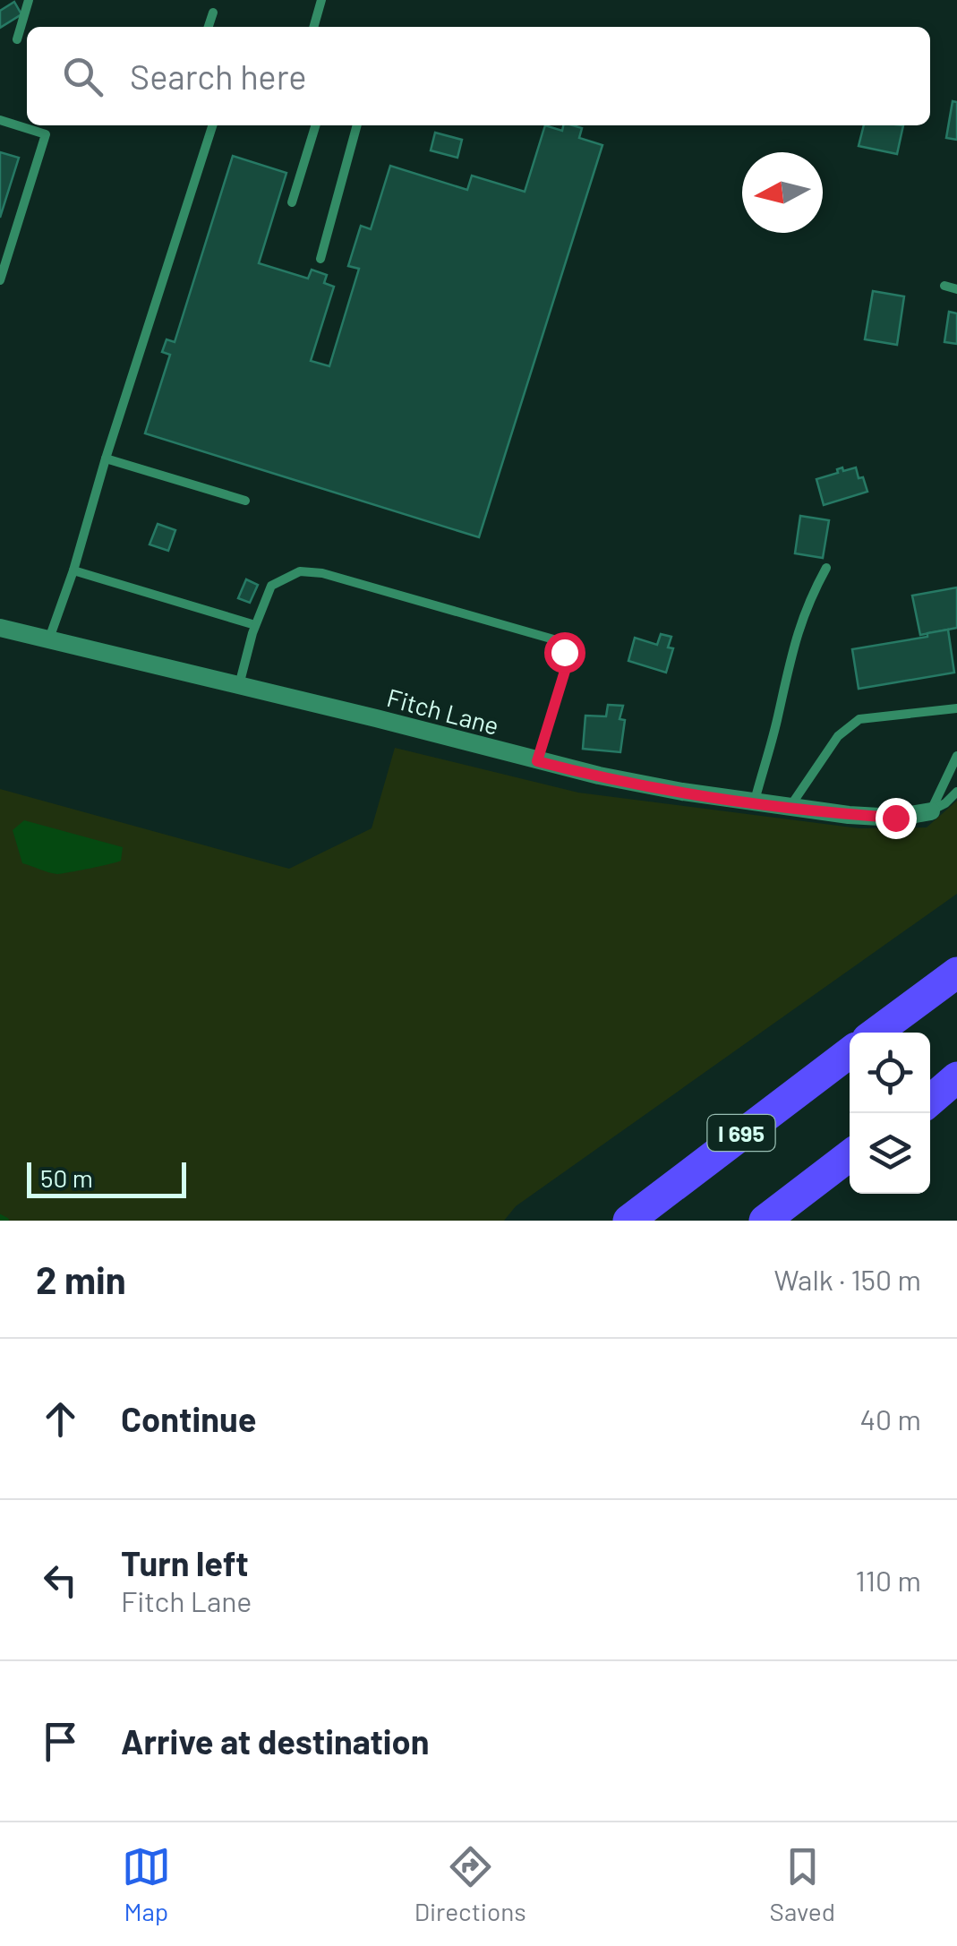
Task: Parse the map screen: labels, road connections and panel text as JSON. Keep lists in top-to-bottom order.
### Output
{
  "streets": {
    "highway": ["I 695"],
    "street": ["Fitch Lane"]
  },
  "scale_bar": "50 m",
  "north": "left",
  "page": {
    "search": "Search here",
    "scale": "50 m",
    "heading": ["2 min", "Walk · 150 m"],
    "list": [
      ["Continue", "40 m"],
      ["Turn left", "Fitch Lane", "110 m"],
      "Arrive at destination"
    ],
    "nav": ["Map", "Directions", "Saved"]
  }
}
